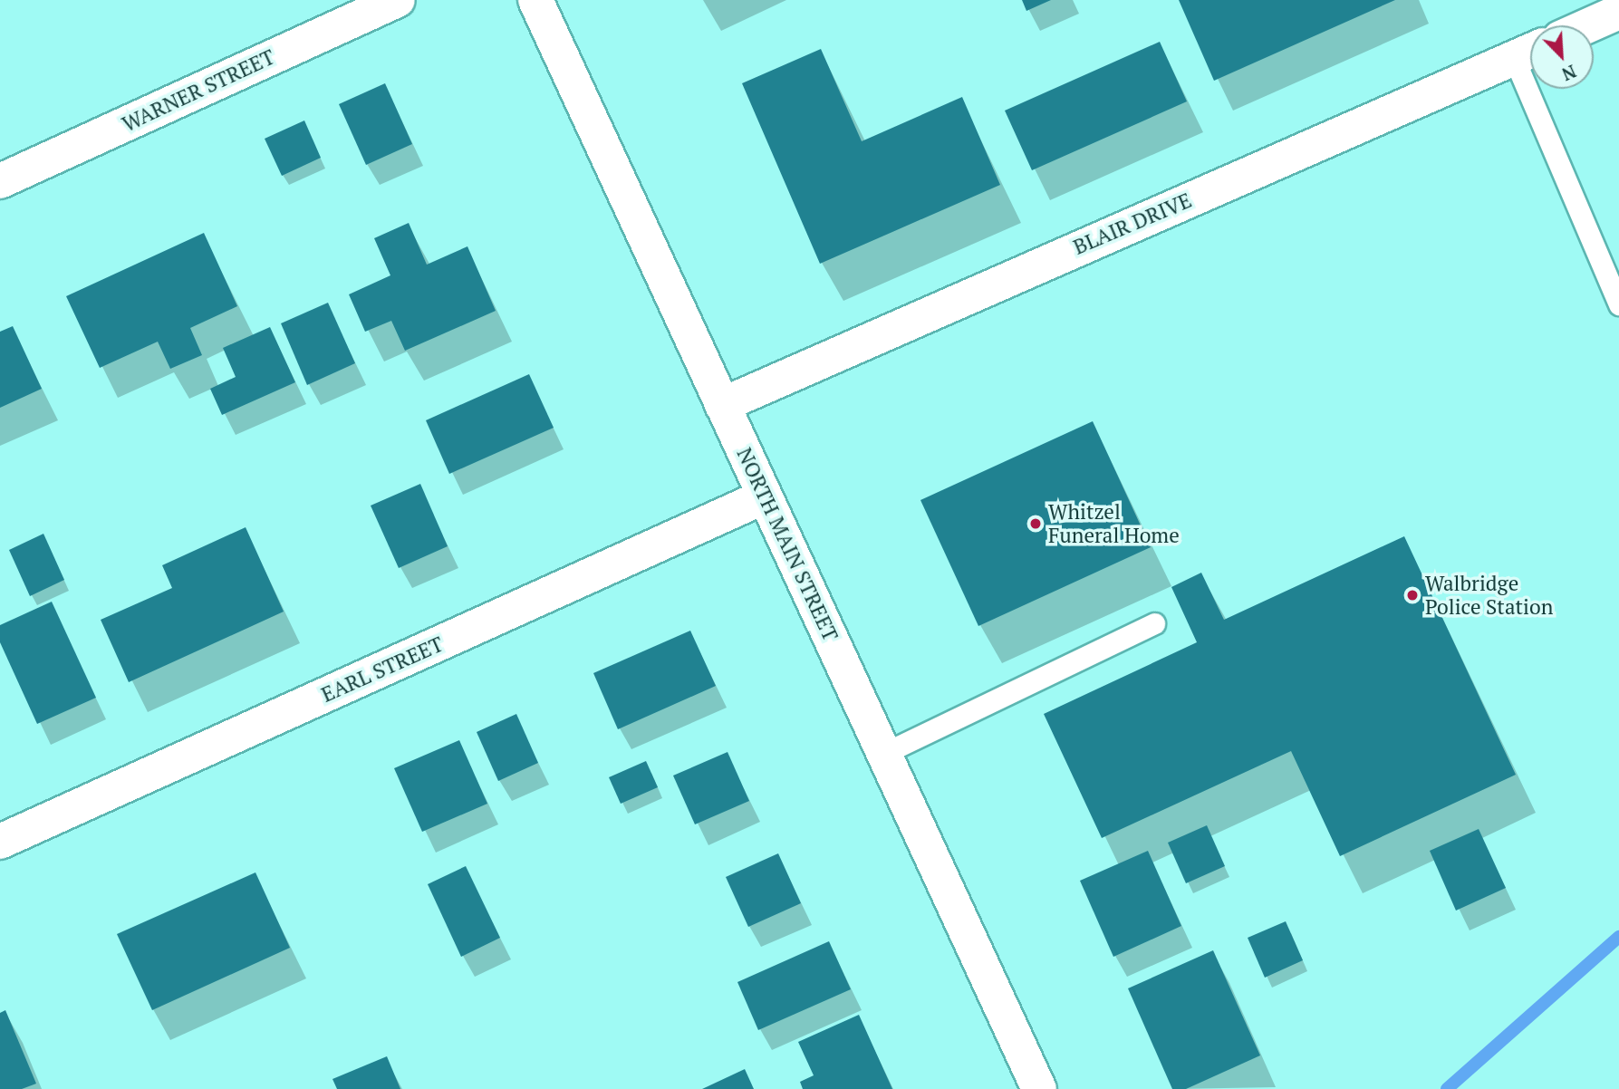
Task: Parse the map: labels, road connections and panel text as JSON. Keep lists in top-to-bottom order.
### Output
{
  "streets": {
    "street": [
      "WARNER STREET",
      "BLAIR DRIVE",
      "NORTH MAIN STREET",
      "EARL STREET"
    ]
  },
  "crossings": [
    ["BLAIR DRIVE", "NORTH MAIN STREET"],
    ["NORTH MAIN STREET", "EARL STREET"]
  ],
  "places": ["Whitzel Funeral Home", "Walbridge Police Station"],
  "north": "bottom right"
}
